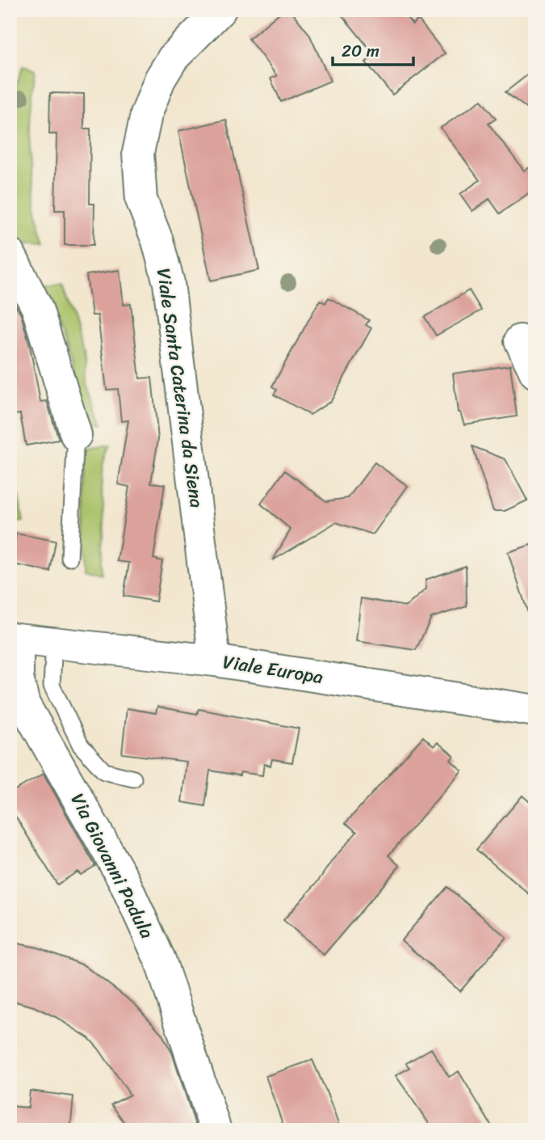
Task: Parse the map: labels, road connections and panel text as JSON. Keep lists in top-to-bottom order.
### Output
{
  "streets": {
    "street": ["Viale Santa Caterina da Siena", "Viale Europa", "Via Giovanni Padula"]
  },
  "crossings": [
    ["Viale Santa Caterina da Siena", "Viale Europa"],
    ["Viale Europa", "Via Giovanni Padula"]
  ],
  "scale_bar": "20 m"
}
